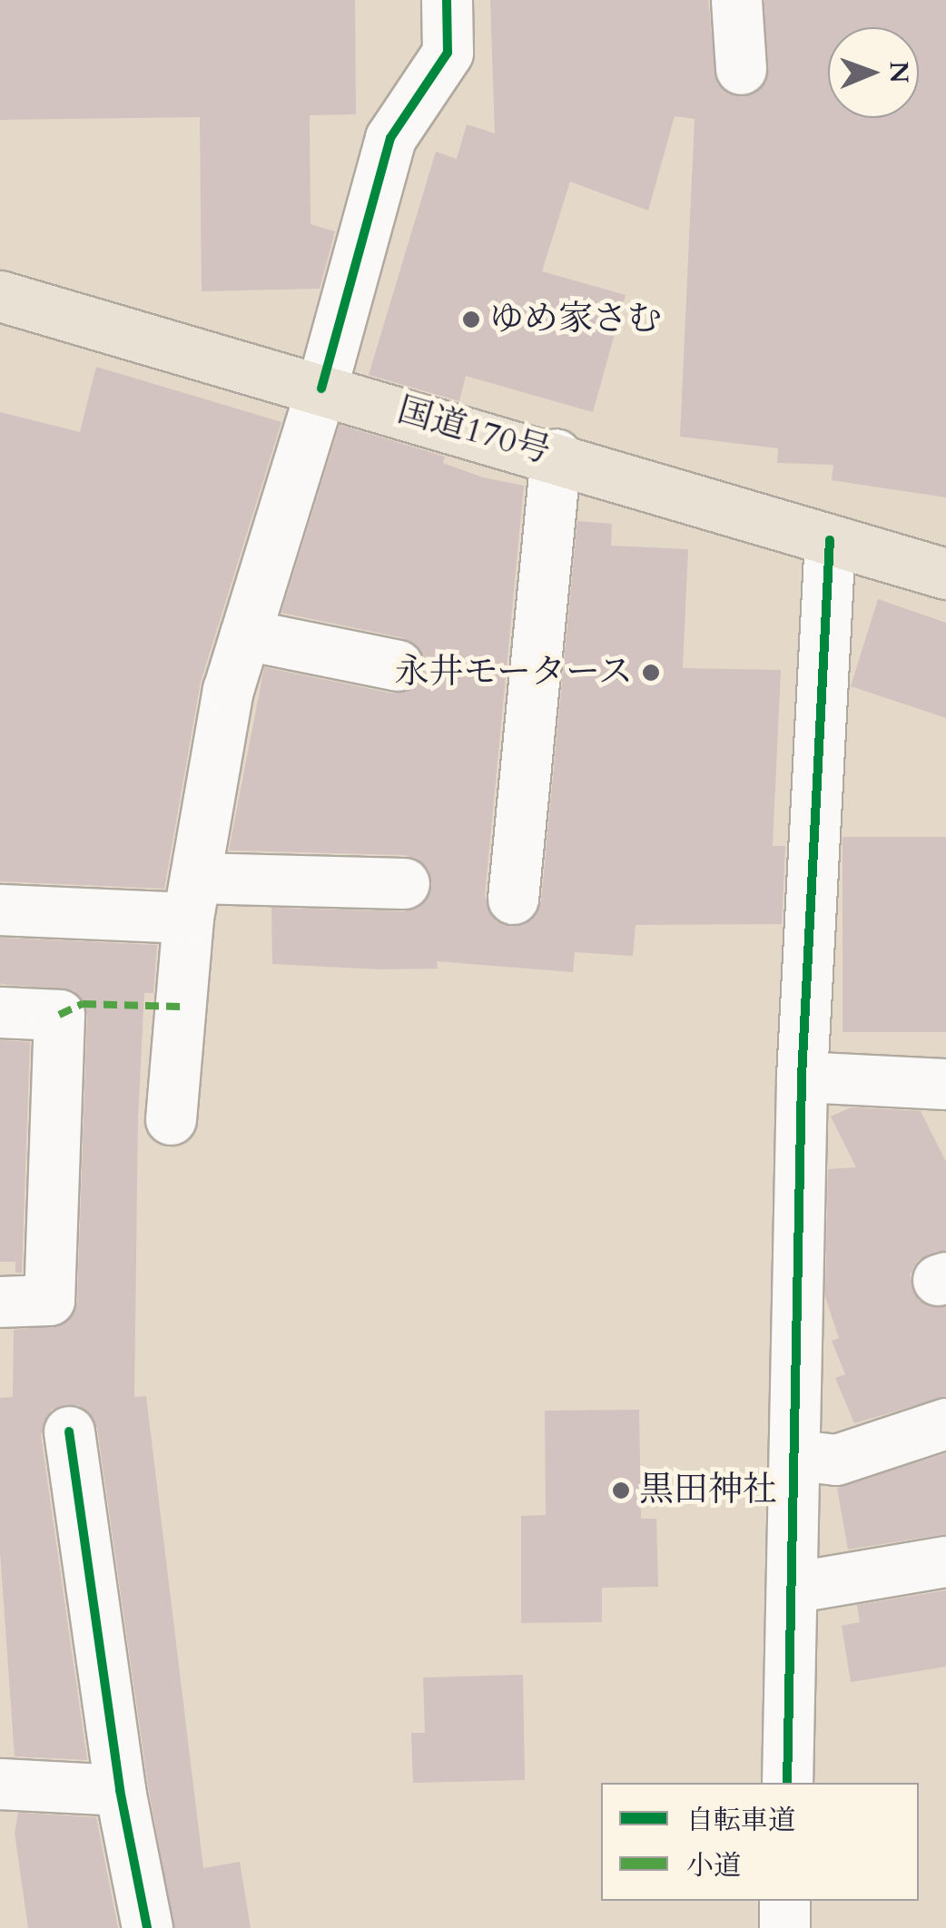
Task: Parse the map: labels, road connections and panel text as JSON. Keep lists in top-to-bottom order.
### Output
{
  "streets": {
    "highway": ["国道170号"]
  },
  "places": ["ゆめ家さむ", "永井モータース", "黒田神社"],
  "legend": ["自転車道", "小道"],
  "north": "right"
}
